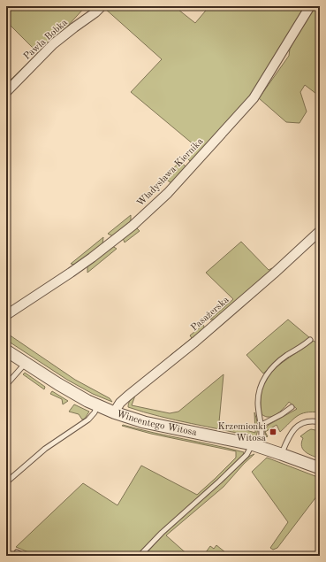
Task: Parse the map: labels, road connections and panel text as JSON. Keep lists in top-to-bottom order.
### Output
{
  "streets": {
    "street": [
      "Pawła Bobka",
      "Władysława Kiernika",
      "Pasażerska",
      "Wincentego Witosa"
    ]
  },
  "crossings": [
    ["Pasażerska", "Wincentego Witosa"]
  ],
  "places": {
    "transit": ["Krzemionki Witosa"]
  }
}
